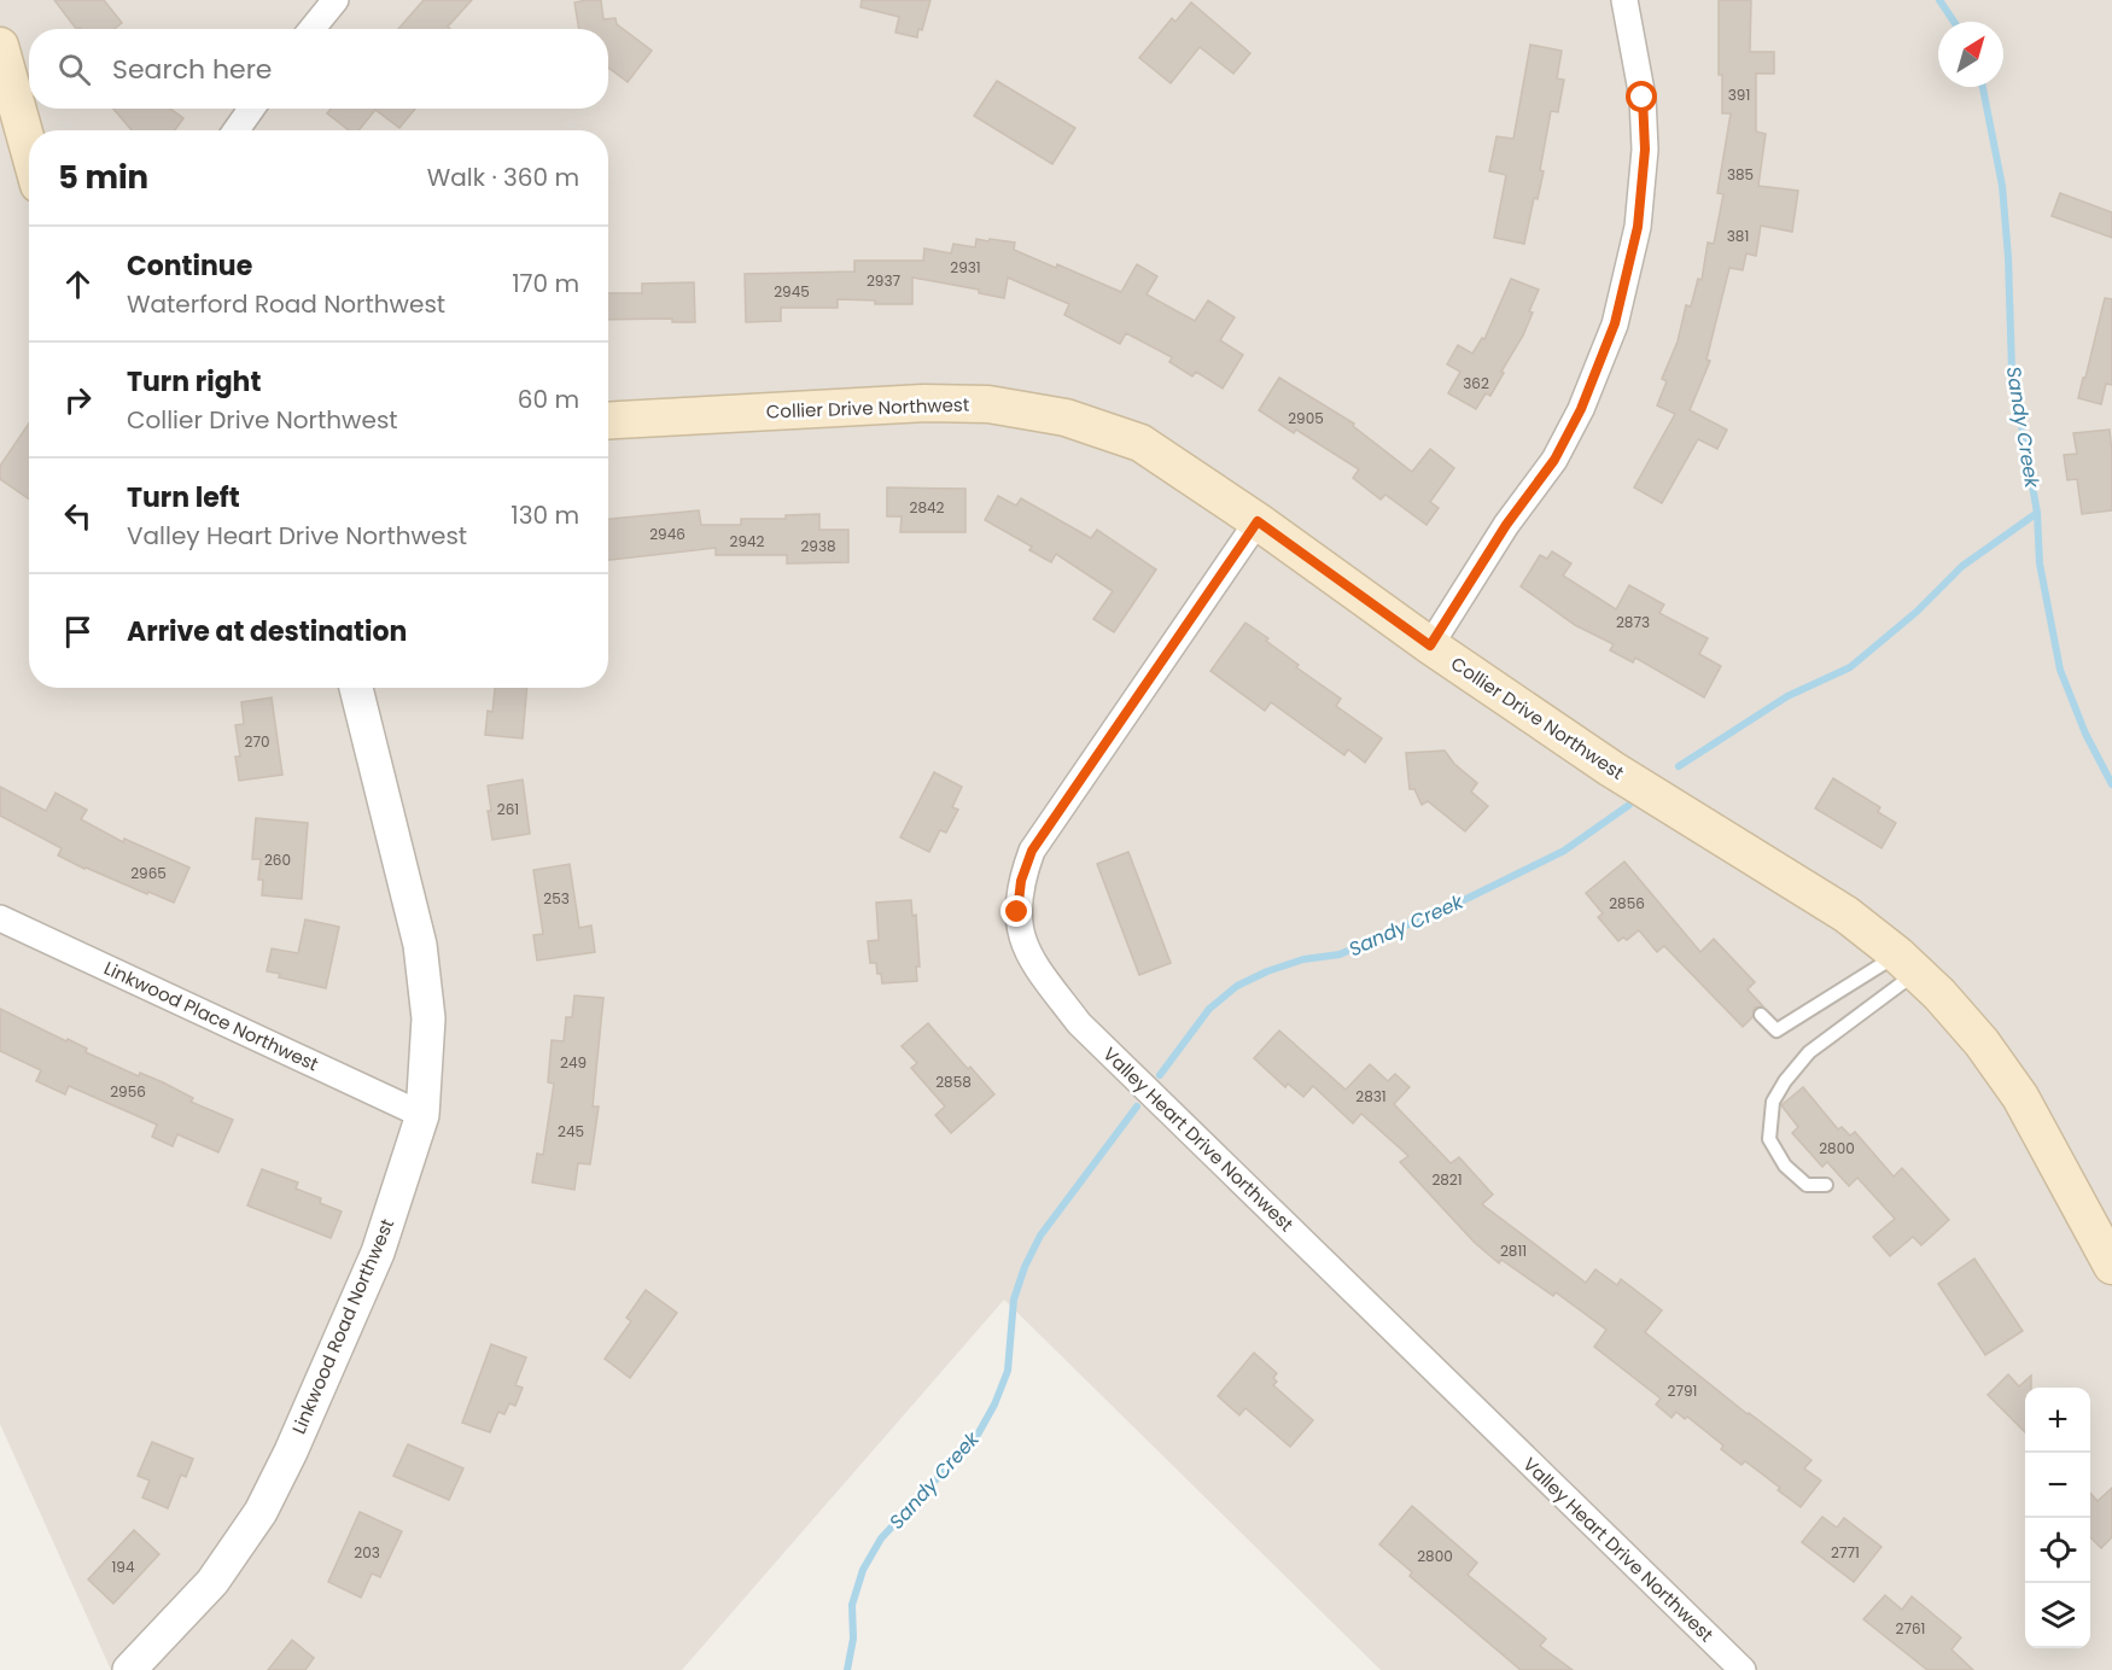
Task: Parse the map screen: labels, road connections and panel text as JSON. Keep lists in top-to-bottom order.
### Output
{
  "streets": {
    "main road": ["Collier Drive Northwest"],
    "street": ["Linkwood Place Northwest", "Valley Heart Drive Northwest", "Linkwood Road Northwest"]
  },
  "crossings": [
    ["Collier Drive Northwest", "Valley Heart Drive Northwest"],
    ["Linkwood Place Northwest", "Linkwood Road Northwest"]
  ],
  "water": ["Sandy Creek"],
  "house_numbers": [
    "391",
    "385",
    "381",
    "2931",
    "2937",
    "2945",
    "362",
    "2905",
    "2842",
    "2946",
    "2942",
    "2938",
    "2873",
    "270",
    "261",
    "260",
    "2965",
    "253",
    "2856",
    "249",
    "2858",
    "2956",
    "2831",
    "245",
    "2800",
    "2821",
    "2811",
    "2791",
    "203",
    "2771",
    "2800",
    "194",
    "2761"
  ],
  "north": "top right",
  "page": {
    "search": "Search here",
    "heading": ["5 min", "Walk · 360 m"],
    "list": [
      ["Continue", "Waterford Road Northwest", "170 m"],
      ["Turn right", "Collier Drive Northwest", "60 m"],
      ["Turn left", "Valley Heart Drive Northwest", "130 m"],
      "Arrive at destination"
    ],
    "map_buttons": ["+", "−"]
  }
}
